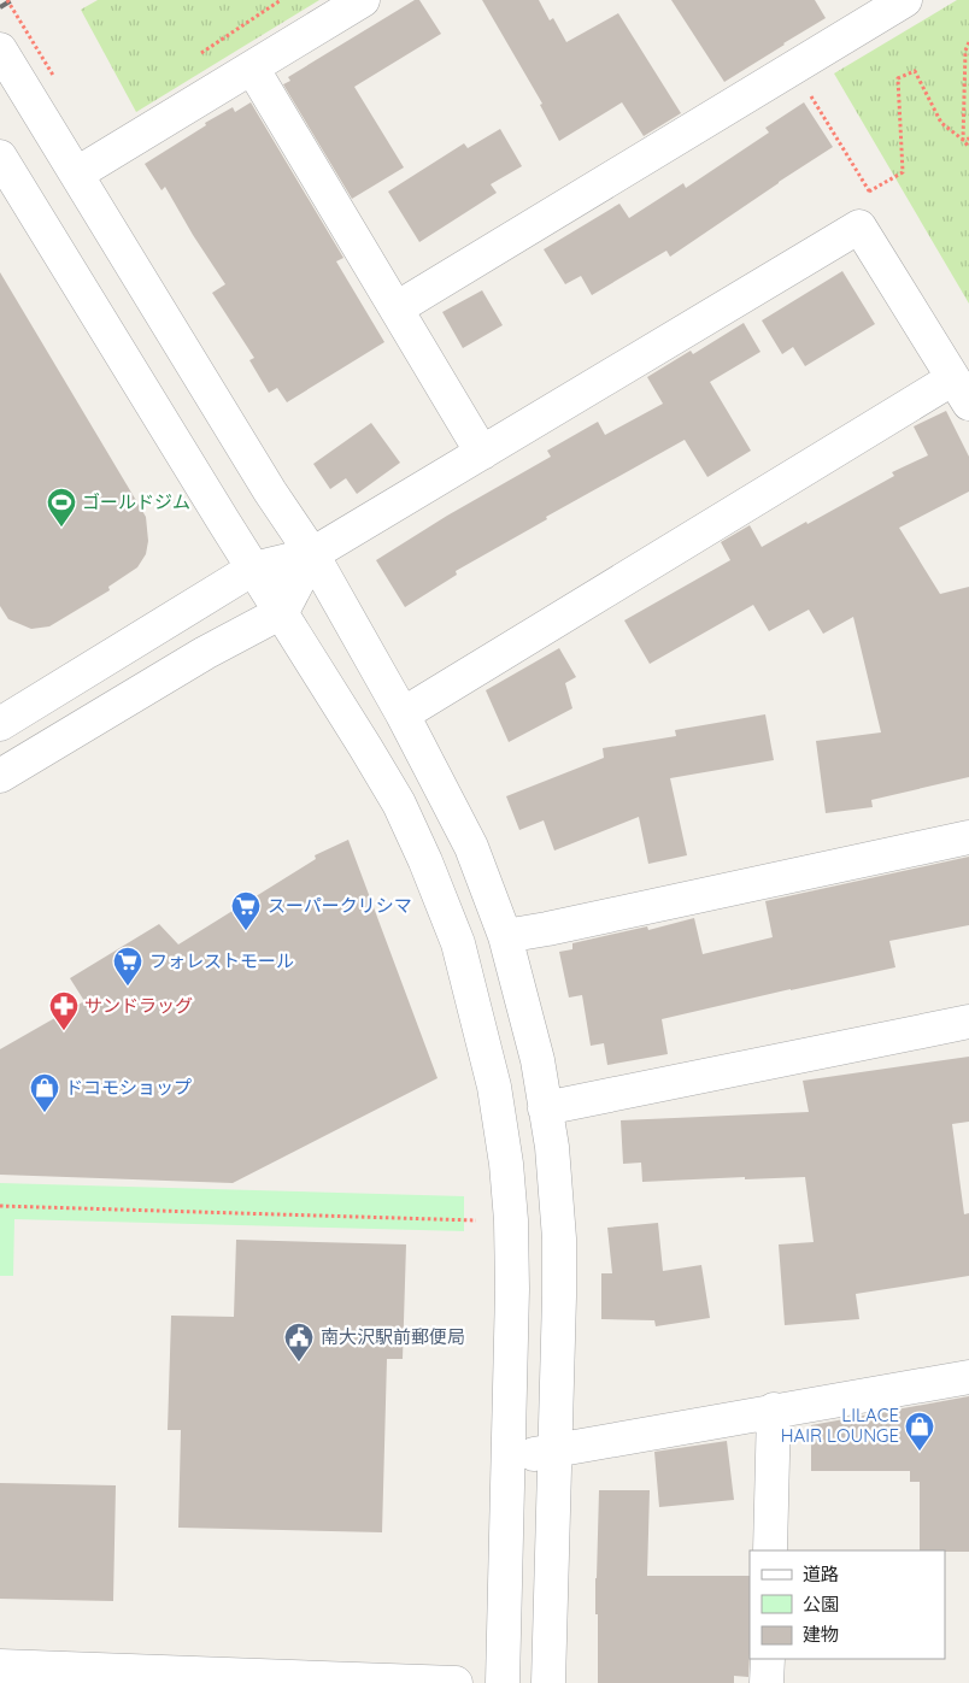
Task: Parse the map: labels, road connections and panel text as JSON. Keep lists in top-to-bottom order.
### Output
{
  "places": {
    "sports": ["ゴールドジム"],
    "supermarket": ["スーパークリシマ", "フォレストモール"],
    "pharmacy": ["サンドラッグ"],
    "shop": ["ドコモショップ", "LILACE HAIR LOUNGE"],
    "public building": ["南大沢駅前郵便局"]
  },
  "legend": ["道路", "公園", "建物"]
}
